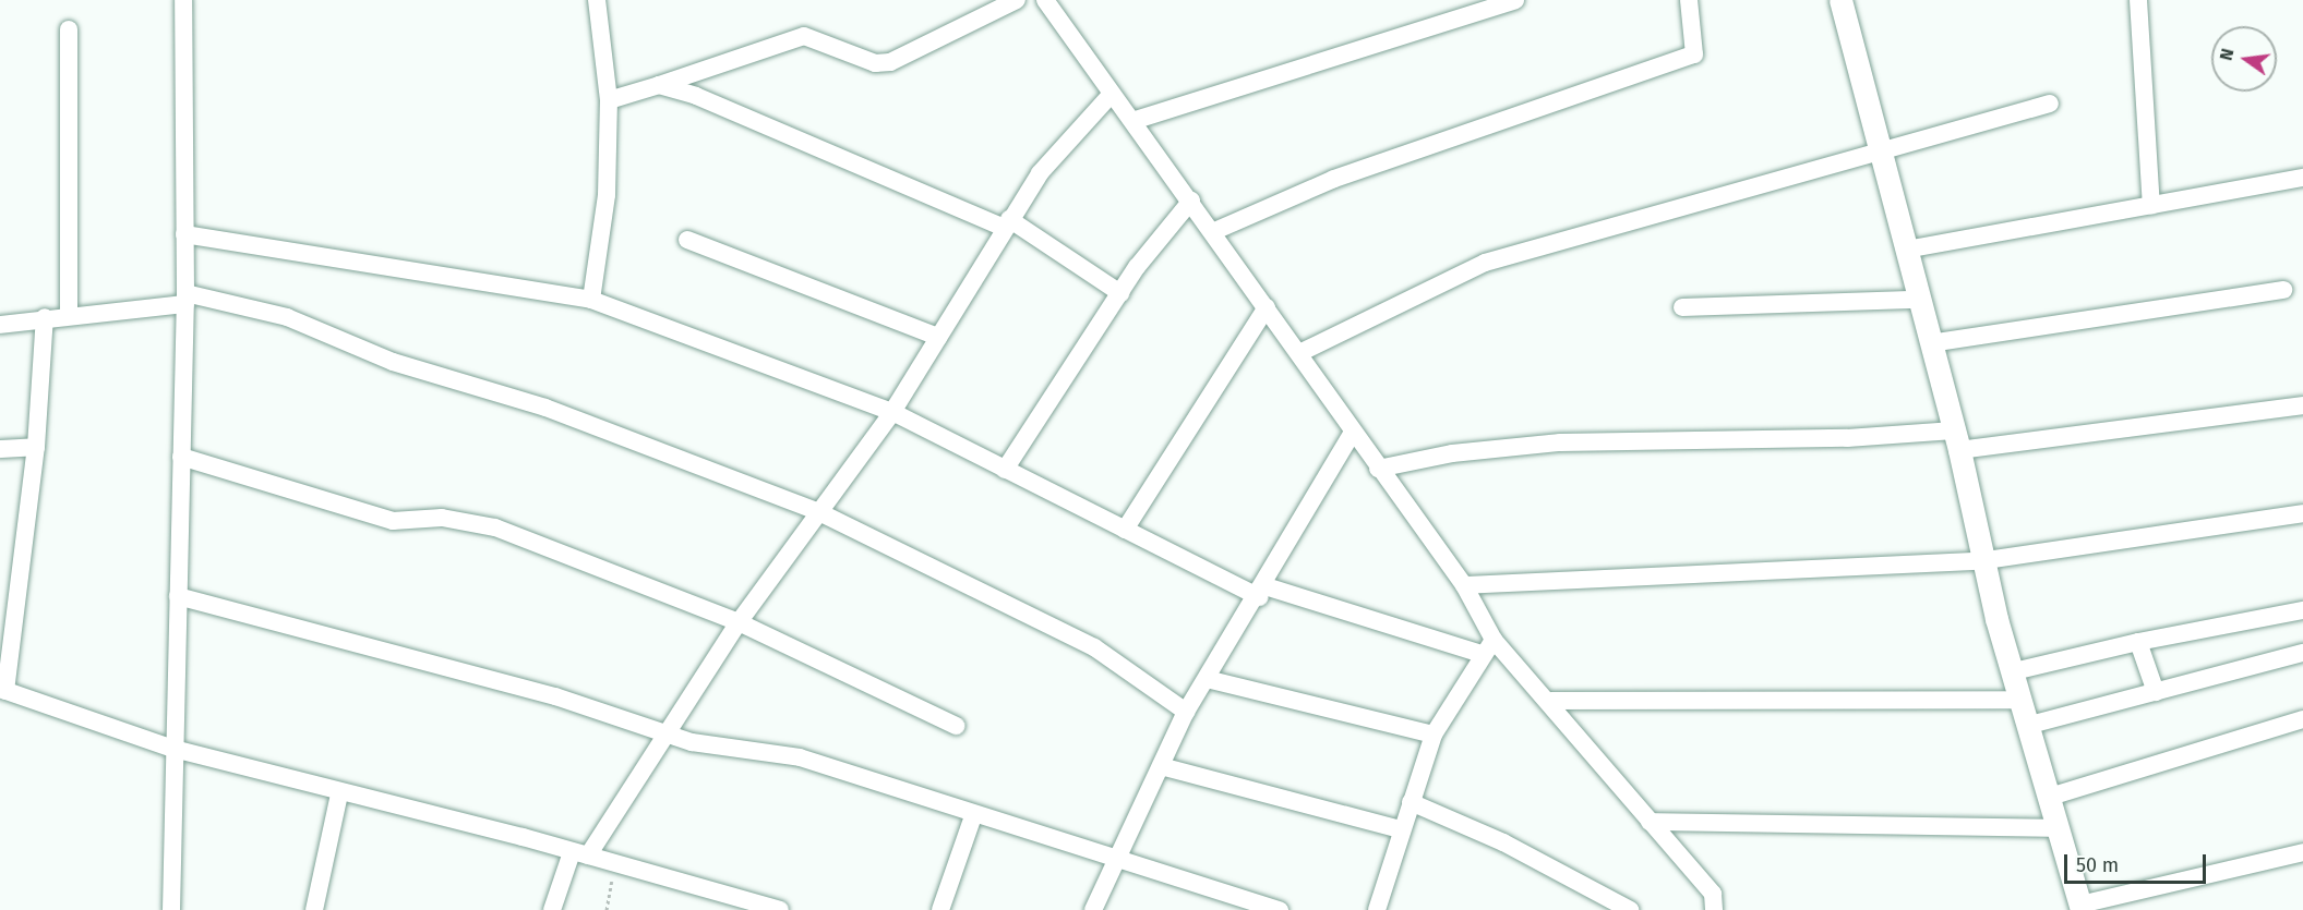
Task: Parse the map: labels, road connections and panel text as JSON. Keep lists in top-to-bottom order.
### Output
{
  "scale_bar": "50 m",
  "north": "left"
}
